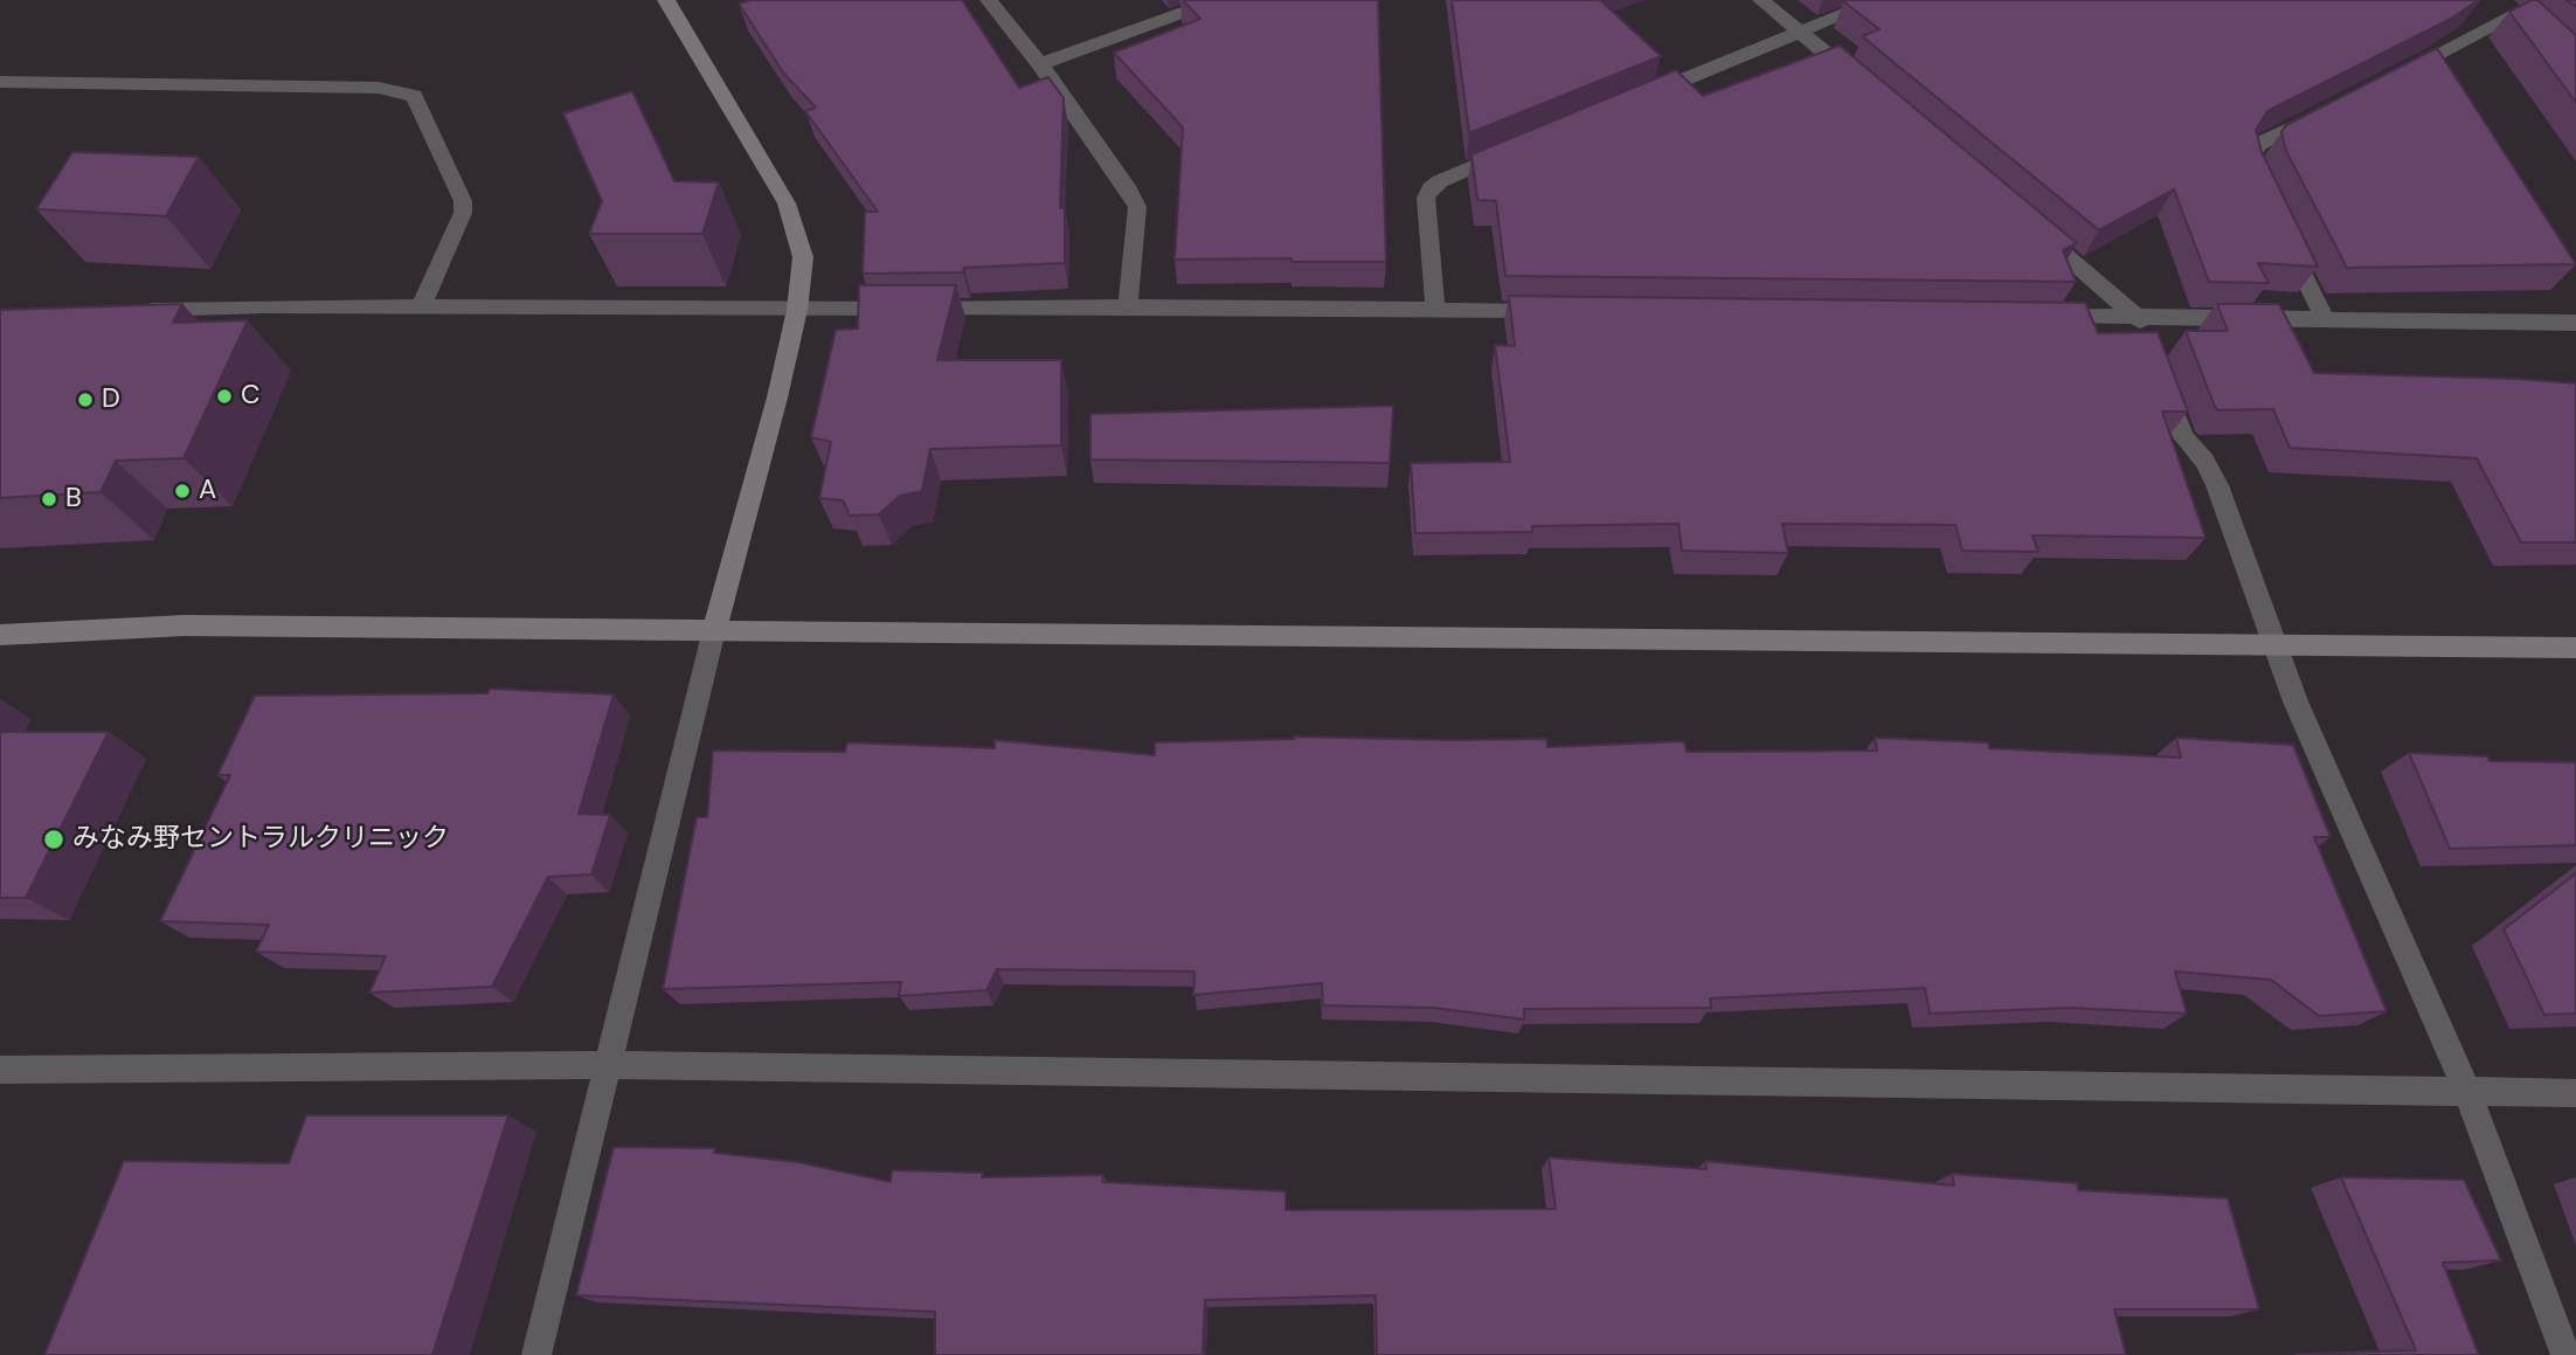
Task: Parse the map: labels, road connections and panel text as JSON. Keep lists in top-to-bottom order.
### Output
{
  "places": [
    "C",
    "D",
    "A",
    "B",
    "みなみ野セントラルクリニック"
  ]
}
